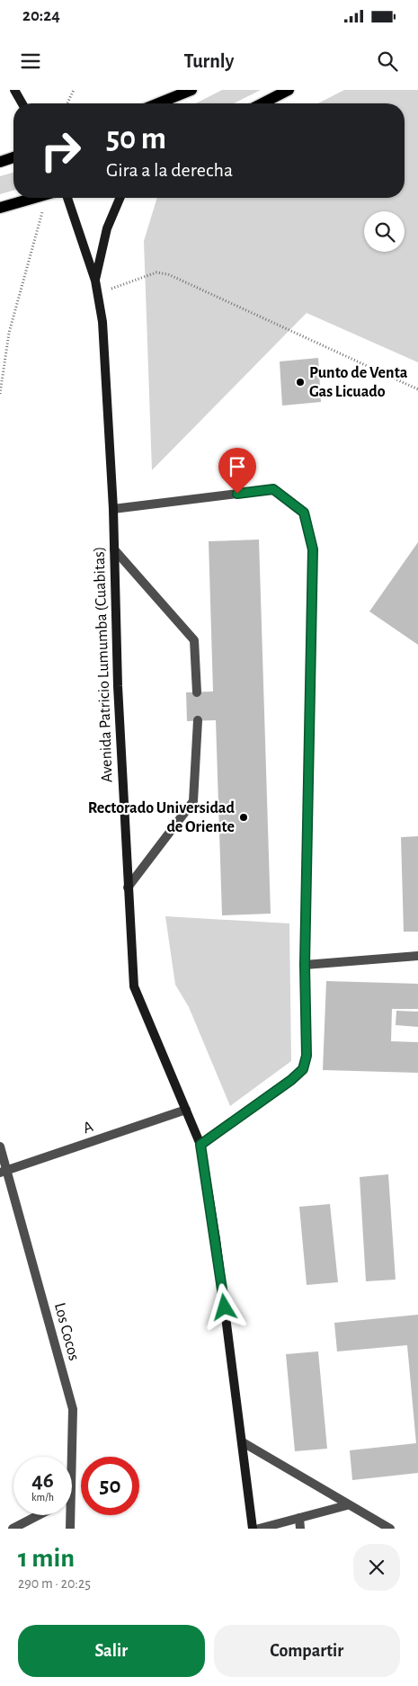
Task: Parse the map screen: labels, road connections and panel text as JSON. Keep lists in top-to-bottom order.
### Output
{
  "streets": {
    "main road": ["Avenida Patricio Lumumba (Cuabitas)"],
    "street": ["A", "Los Cocos"]
  },
  "crossings": [
    ["Avenida Patricio Lumumba (Cuabitas)", "A"],
    ["A", "Los Cocos"]
  ],
  "places": ["Punto de Venta Gas Licuado", "Rectorado Universidad de Oriente"],
  "page": {
    "status": "20:24",
    "header": "Turnly",
    "turn": ["50 m", "Gira a la derecha"],
    "speed": "46 km/h",
    "limit": "50",
    "heading": ["1 min", "290 m · 20:25"],
    "buttons": ["Salir", "Compartir"]
  }
}
